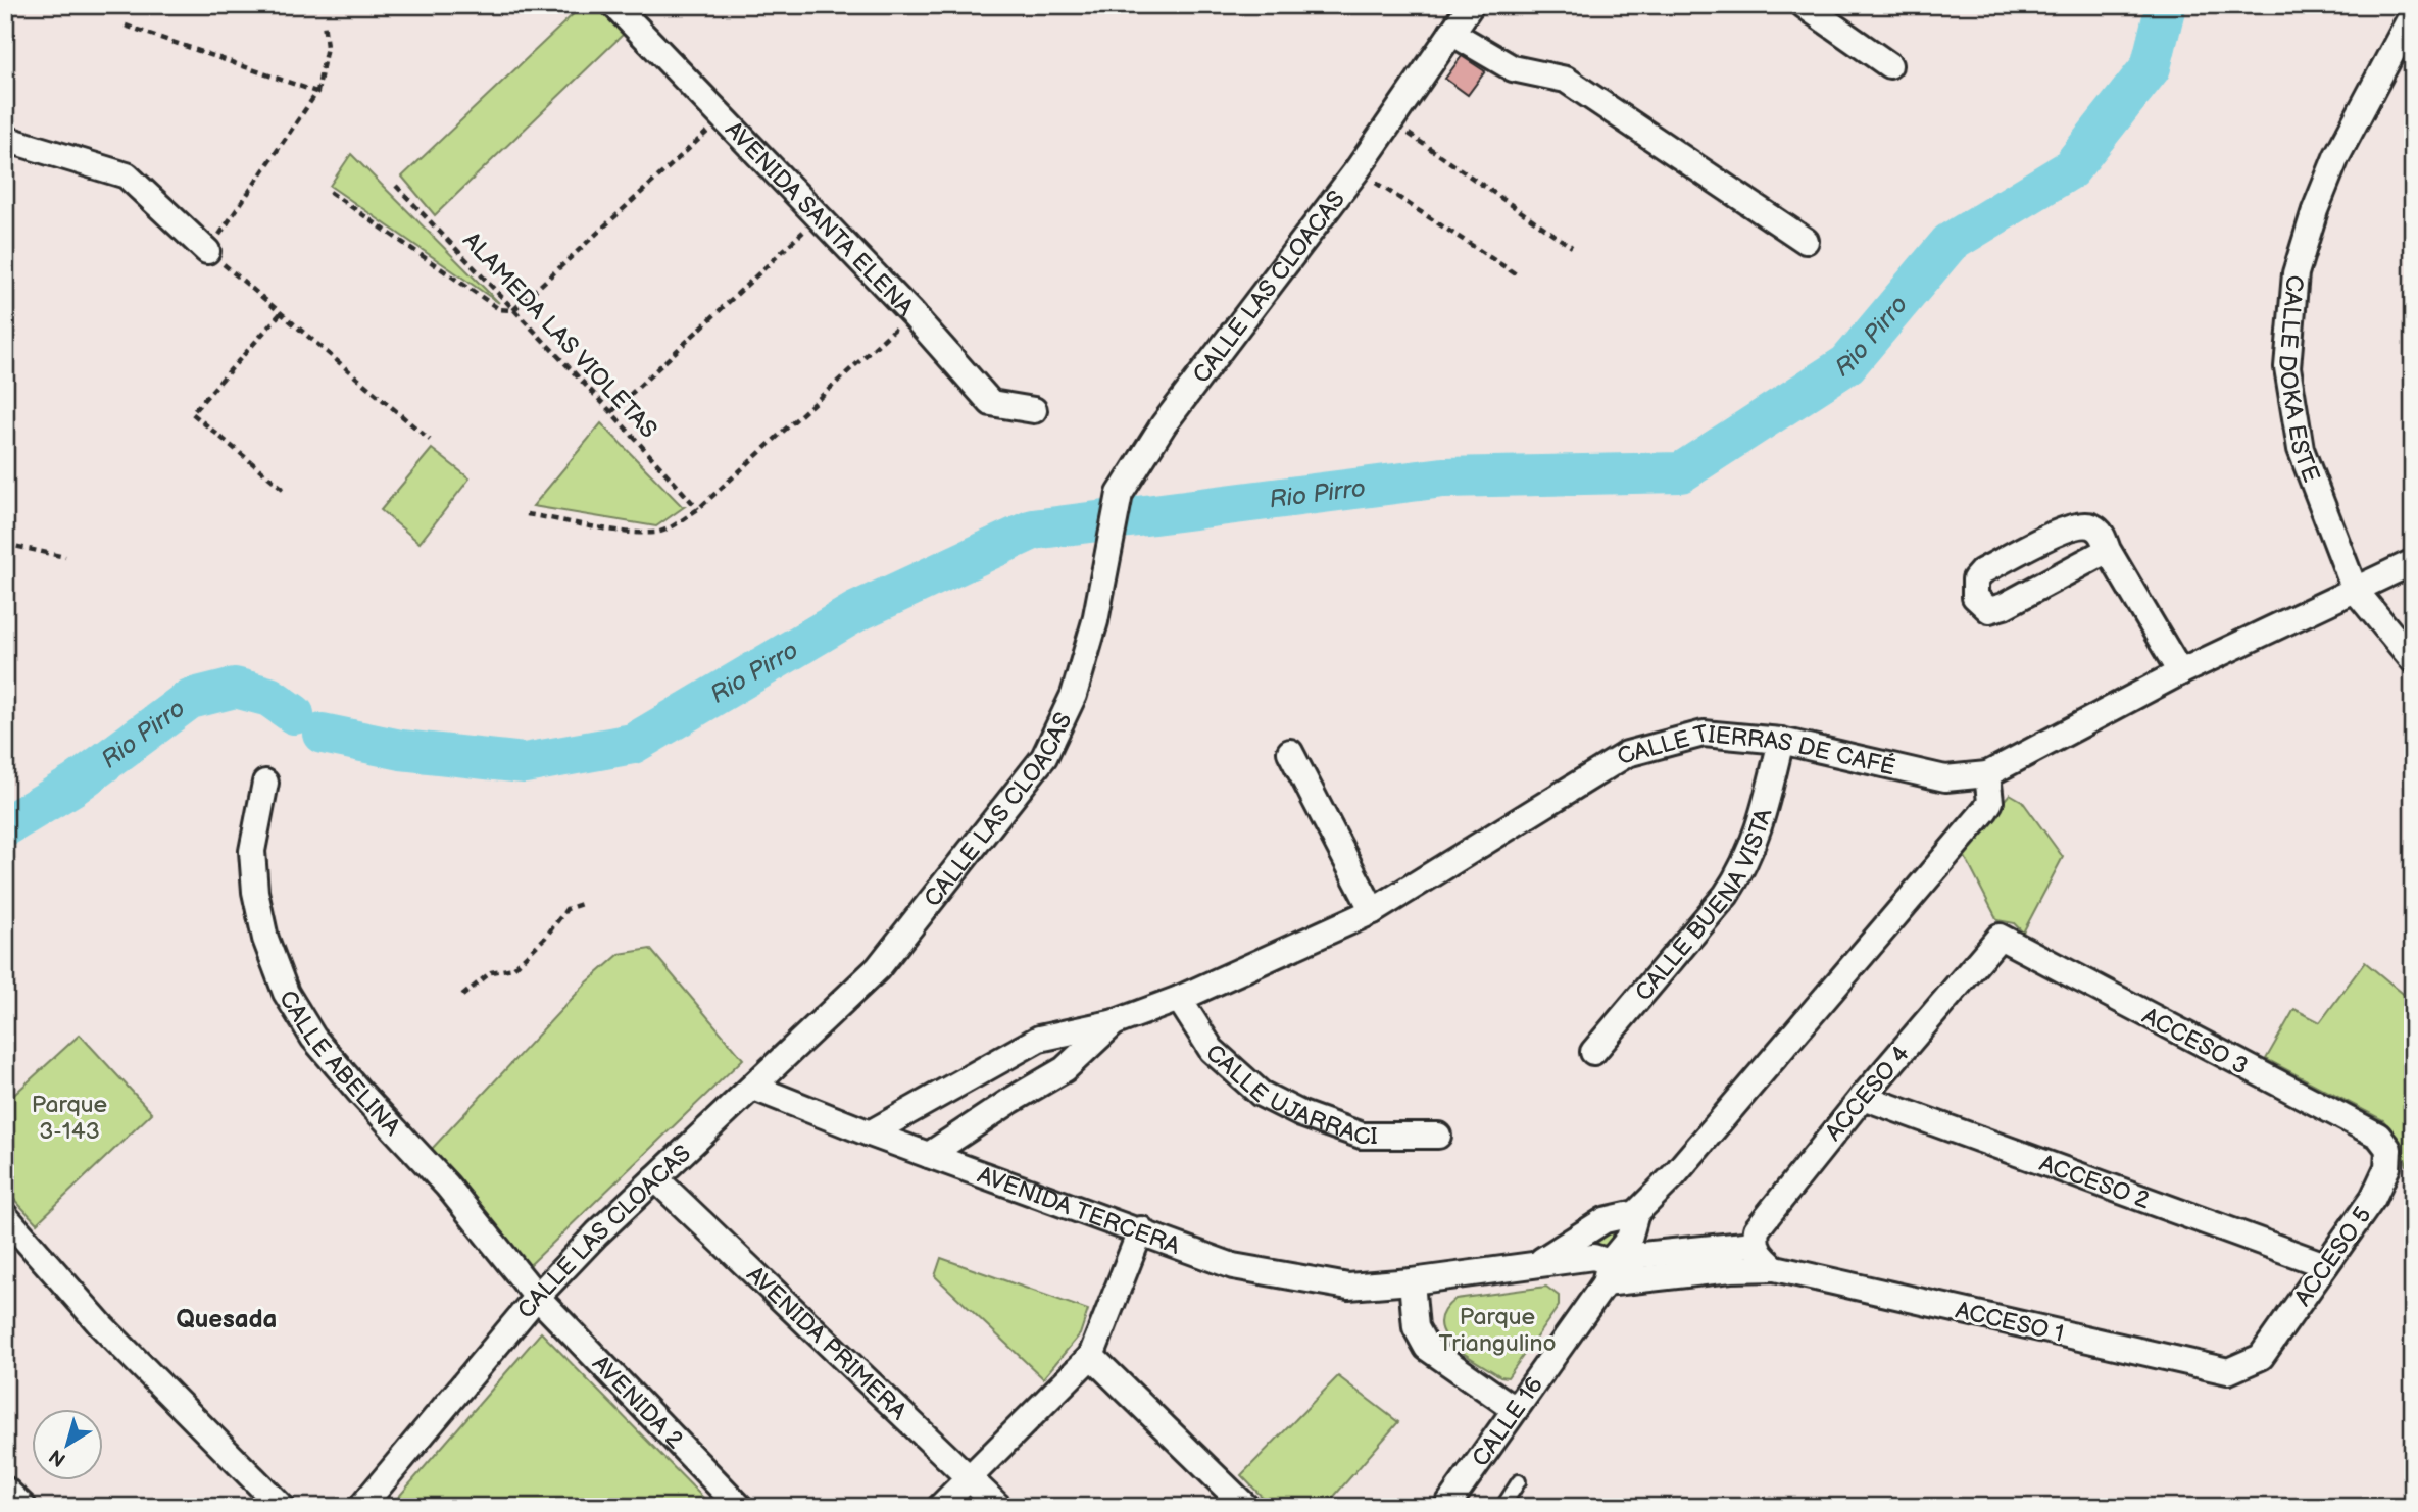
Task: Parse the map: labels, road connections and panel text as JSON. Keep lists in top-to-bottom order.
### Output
{
  "streets": {
    "street": [
      "AVENIDA SANTA ELENA",
      "CALLE LAS CLOACAS",
      "CALLE DOKA ESTE",
      "CALLE TIERRAS DE CAFÉ",
      "CALLE BUENA VISTA",
      "ACCESO 3",
      "CALLE ABELINA",
      "CALLE UJARRACI",
      "ACCESO 4",
      "ACCESO 2",
      "AVENIDA TERCERA",
      "ACCESO 5",
      "ACCESO 1",
      "AVENIDA PRIMERA",
      "AVENIDA 2",
      "CALLE 16"
    ],
    "path": ["ALAMEDA LAS VIOLETAS"]
  },
  "crossings": [
    ["CALLE LAS CLOACAS", "CALLE ABELINA"],
    ["CALLE LAS CLOACAS", "AVENIDA TERCERA"],
    ["CALLE LAS CLOACAS", "AVENIDA PRIMERA"],
    ["CALLE LAS CLOACAS", "AVENIDA 2"],
    ["CALLE DOKA ESTE", "CALLE TIERRAS DE CAFÉ"],
    ["CALLE TIERRAS DE CAFÉ", "CALLE BUENA VISTA"],
    ["CALLE TIERRAS DE CAFÉ", "CALLE UJARRACI"],
    ["CALLE TIERRAS DE CAFÉ", "AVENIDA TERCERA"],
    ["ACCESO 3", "ACCESO 4"],
    ["ACCESO 3", "ACCESO 5"],
    ["CALLE ABELINA", "AVENIDA 2"],
    ["ACCESO 4", "ACCESO 2"],
    ["ACCESO 4", "ACCESO 1"],
    ["ACCESO 2", "ACCESO 5"],
    ["AVENIDA TERCERA", "ACCESO 1"],
    ["AVENIDA TERCERA", "CALLE 16"],
    ["ACCESO 5", "ACCESO 1"],
    ["ACCESO 1", "CALLE 16"]
  ],
  "districts": ["Quesada"],
  "water": ["Rio Pirro"],
  "parks": ["Parque 3-143", "Parque Triangulino"],
  "north": "bottom left"
}
